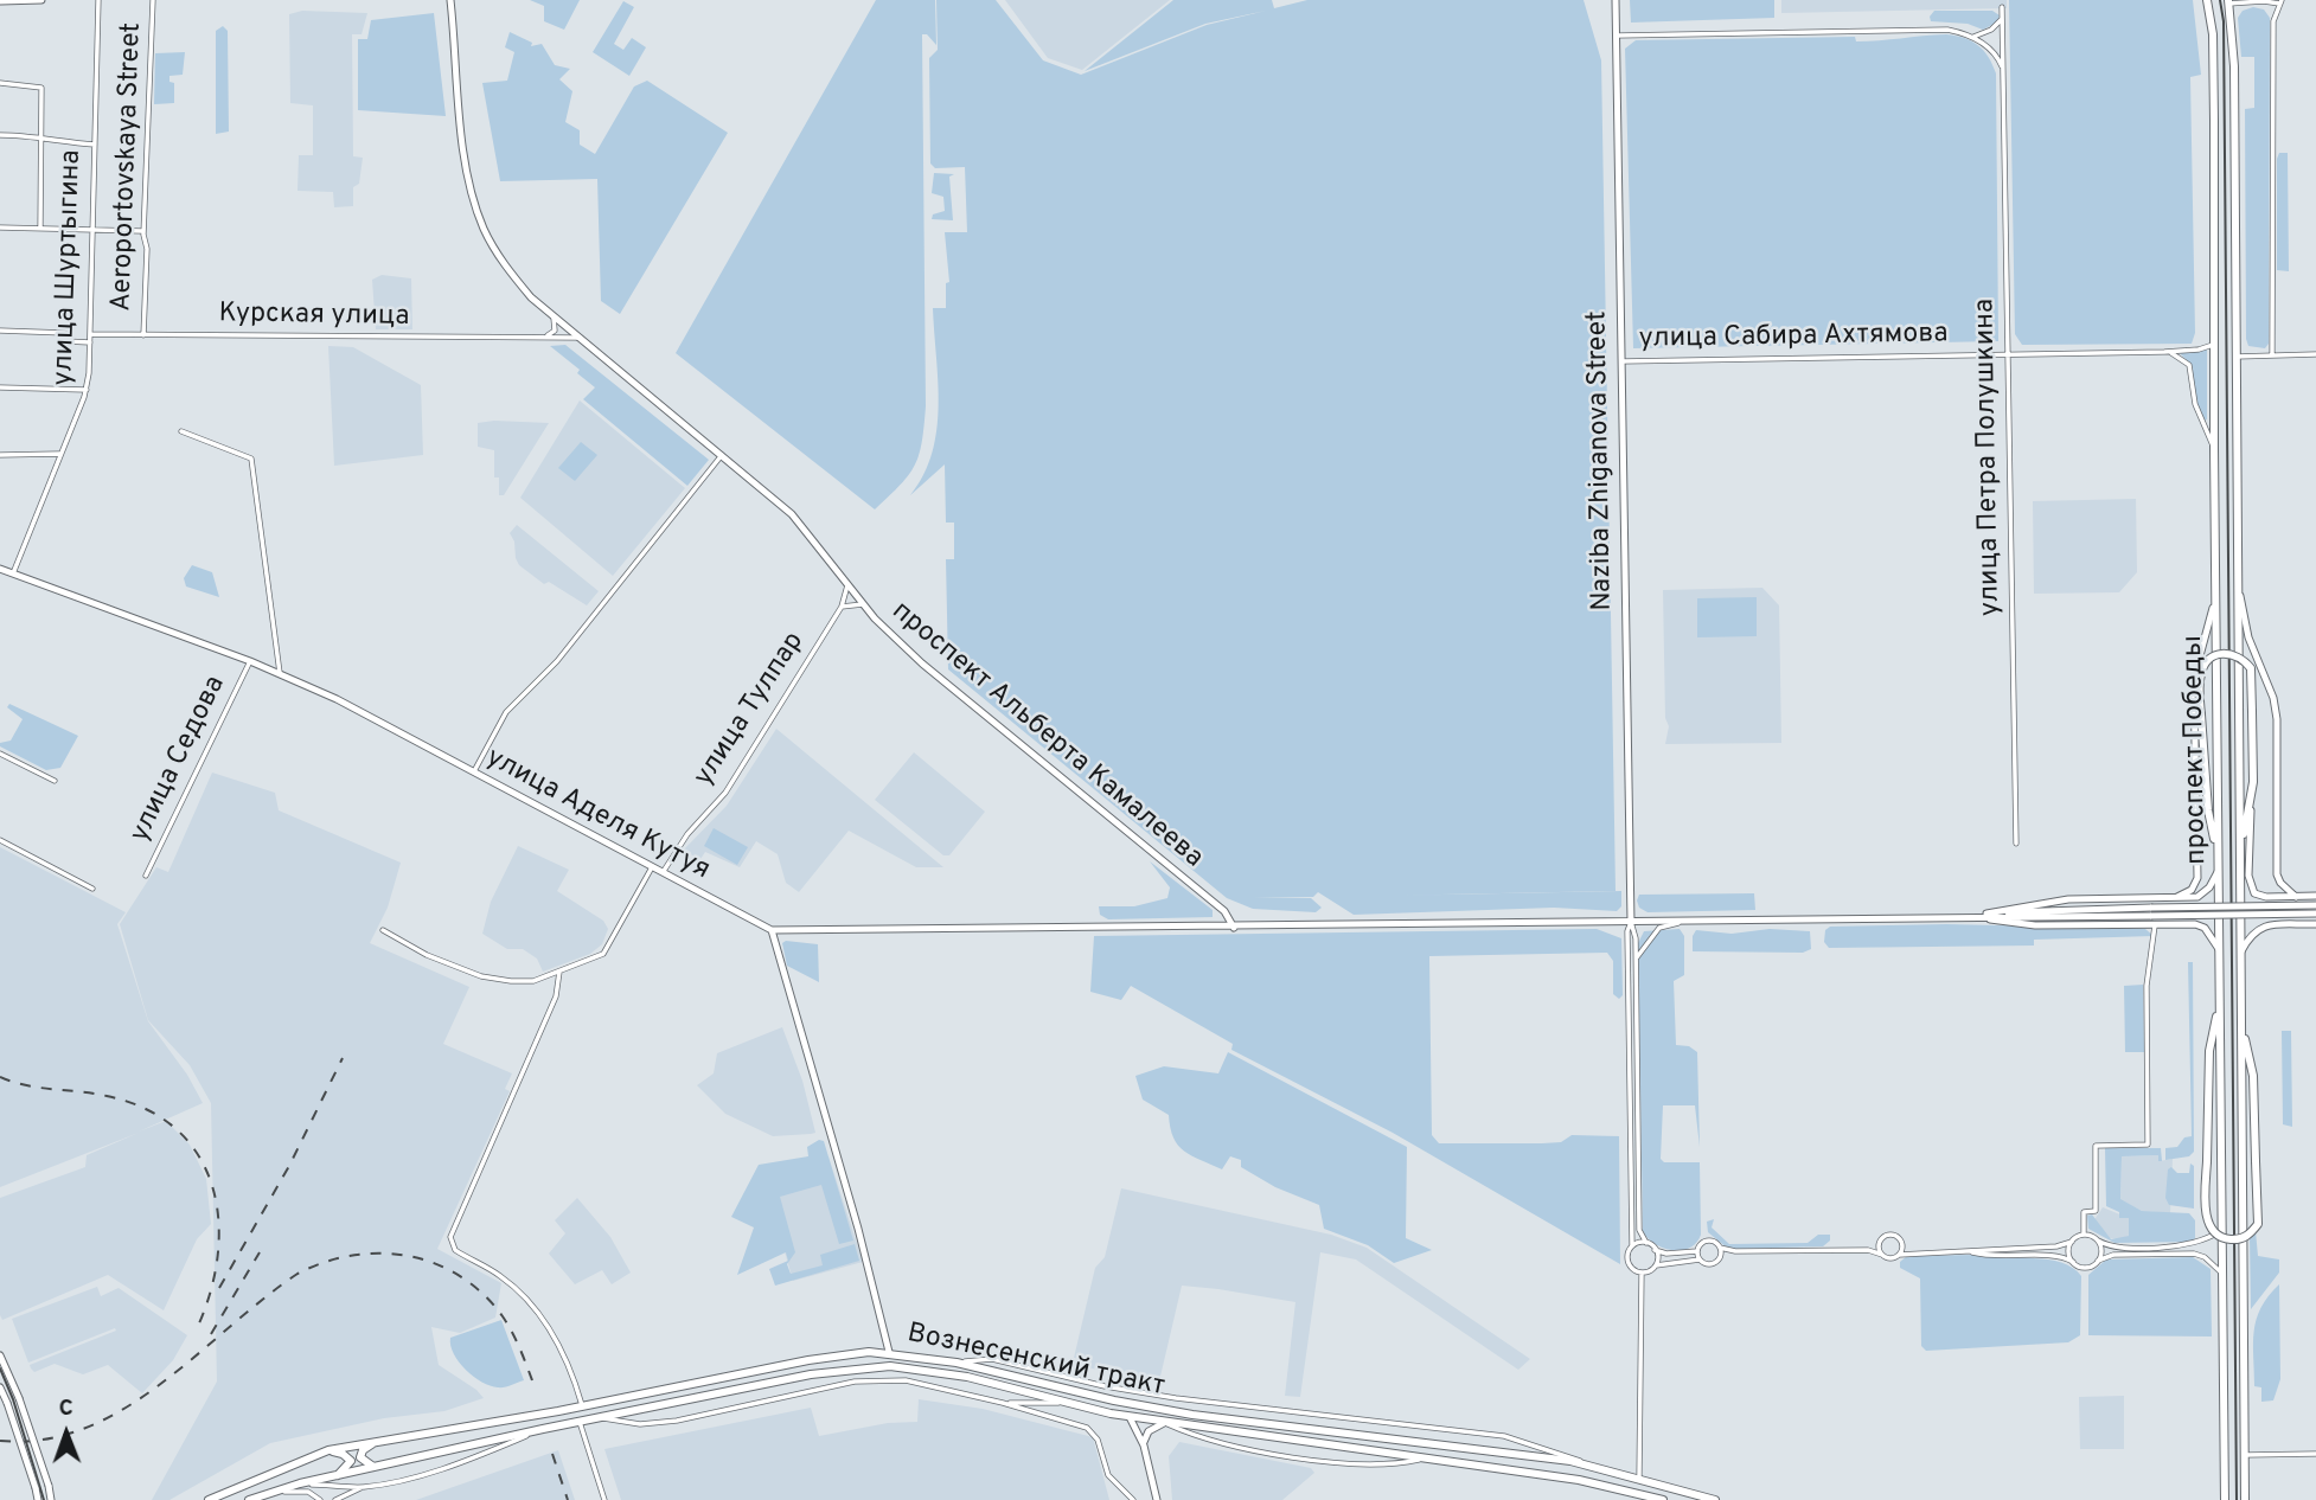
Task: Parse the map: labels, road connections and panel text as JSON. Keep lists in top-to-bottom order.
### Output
{
  "streets": {
    "main road": [
      "Naziba Zhiganova Street",
      "проспект Альберта Камалеева",
      "проспект Победы",
      "улица Аделя Кутуя",
      "Вознесенский тракт"
    ],
    "street": [
      "Aeroportovskaya Street",
      "улица Шуртыгина",
      "Курская улица",
      "улица Сабира Ахтямова",
      "улица Петра Полушкина",
      "улица Тулпар",
      "улица Седова"
    ]
  },
  "crossings": [
    ["Aeroportovskaya Street", "Курская улица"],
    ["улица Шуртыгина", "Курская улица"],
    ["улица Шуртыгина", "улица Аделя Кутуя"],
    ["Курская улица", "проспект Альберта Камалеева"],
    ["улица Сабира Ахтямова", "улица Петра Полушкина"],
    ["улица Сабира Ахтямова", "Naziba Zhiganova Street"],
    ["улица Сабира Ахтямова", "проспект Победы"],
    ["улица Тулпар", "проспект Альберта Камалеева"],
    ["улица Тулпар", "улица Аделя Кутуя"],
    ["улица Седова", "улица Аделя Кутуя"]
  ],
  "north": "top"
}
